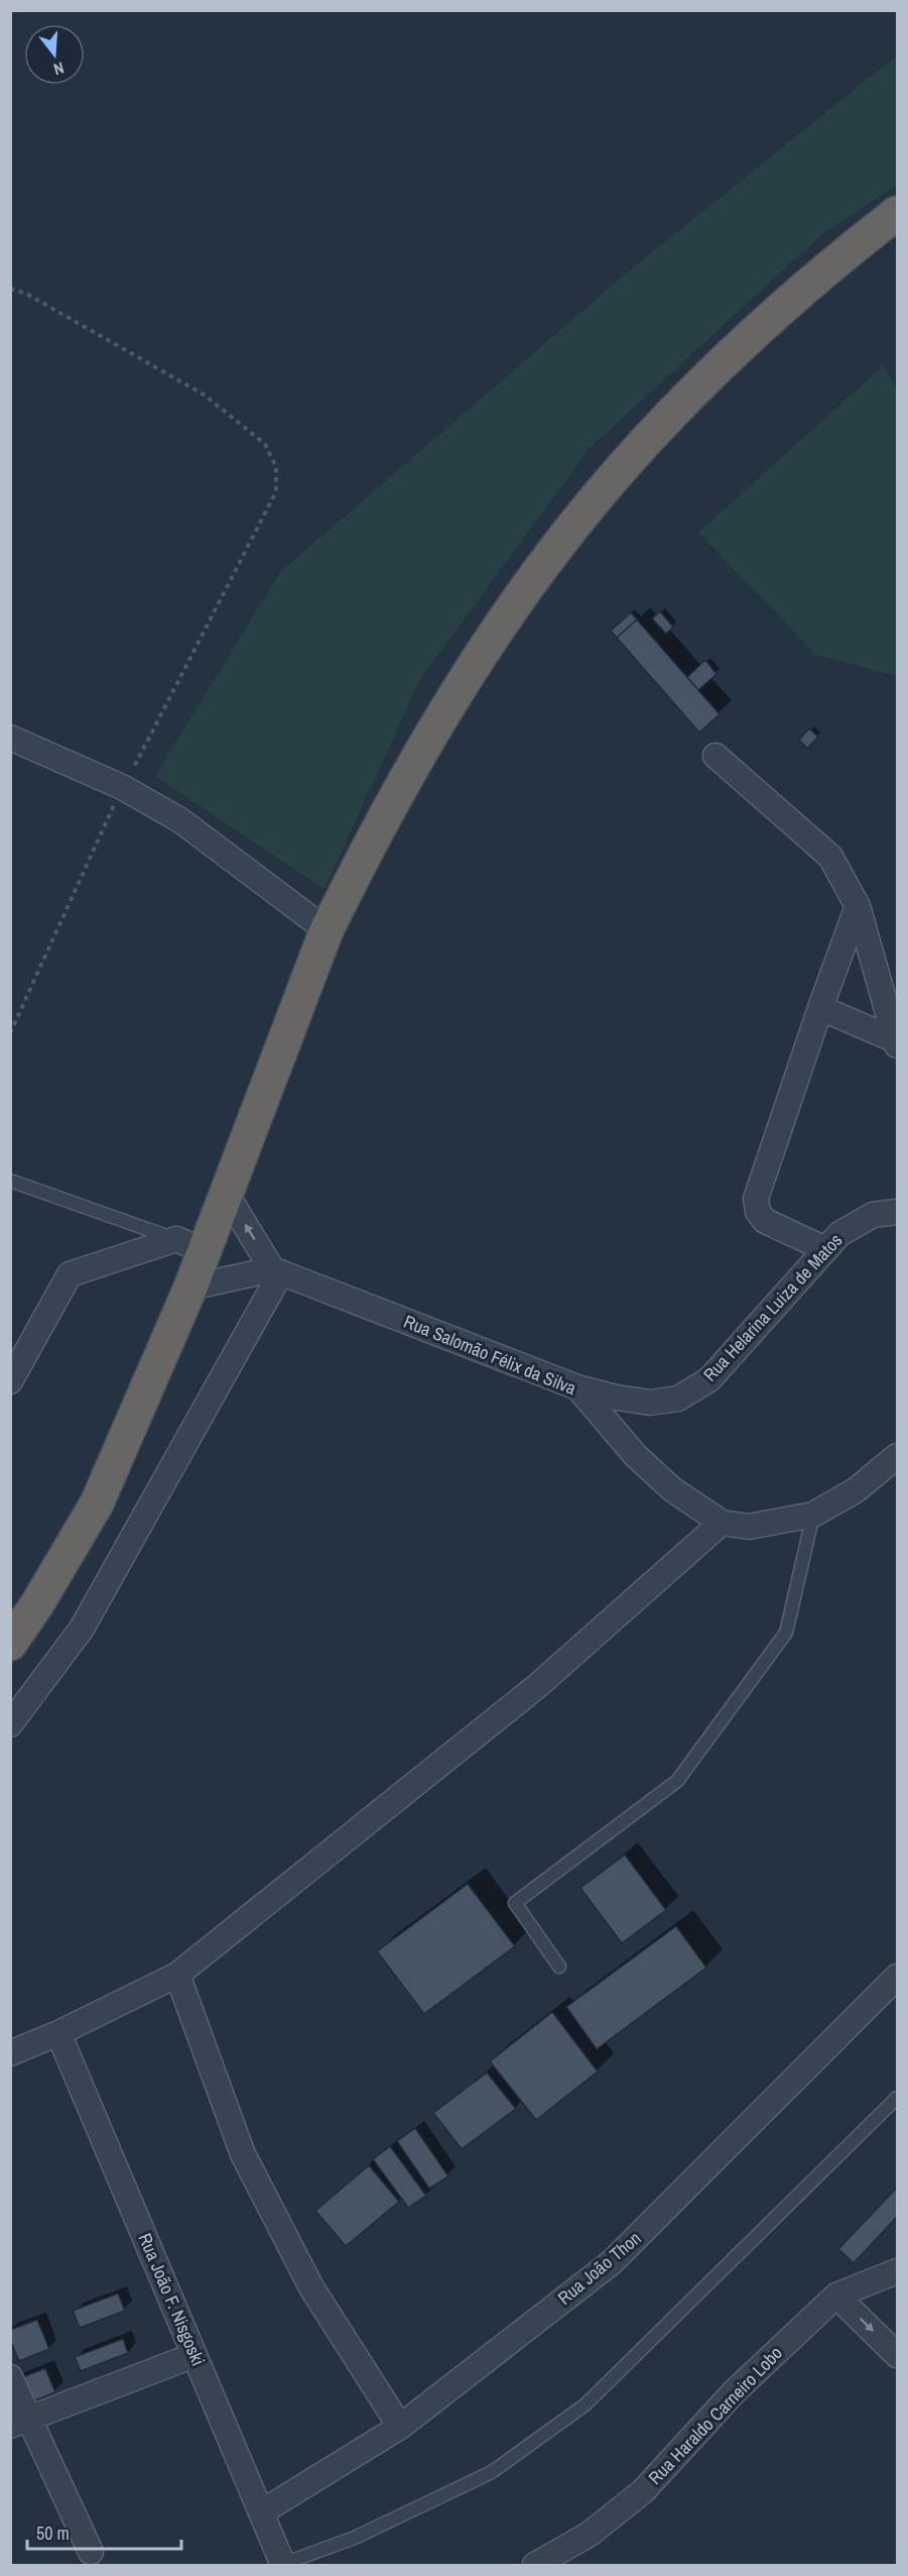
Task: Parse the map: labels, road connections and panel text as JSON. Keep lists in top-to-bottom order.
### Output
{
  "streets": {
    "street": [
      "Rua Helarina Luiza de Matos",
      "Rua Salomão Félix da Silva",
      "Rua João Thon",
      "Rua João F. Nisgoski",
      "Rua Haraldo Carneiro Lobo"
    ]
  },
  "crossings": [
    ["Rua Helarina Luiza de Matos", "Rua Salomão Félix da Silva"],
    ["Rua João Thon", "Rua João F. Nisgoski"]
  ],
  "scale_bar": "50 m",
  "north": "bottom"
}
